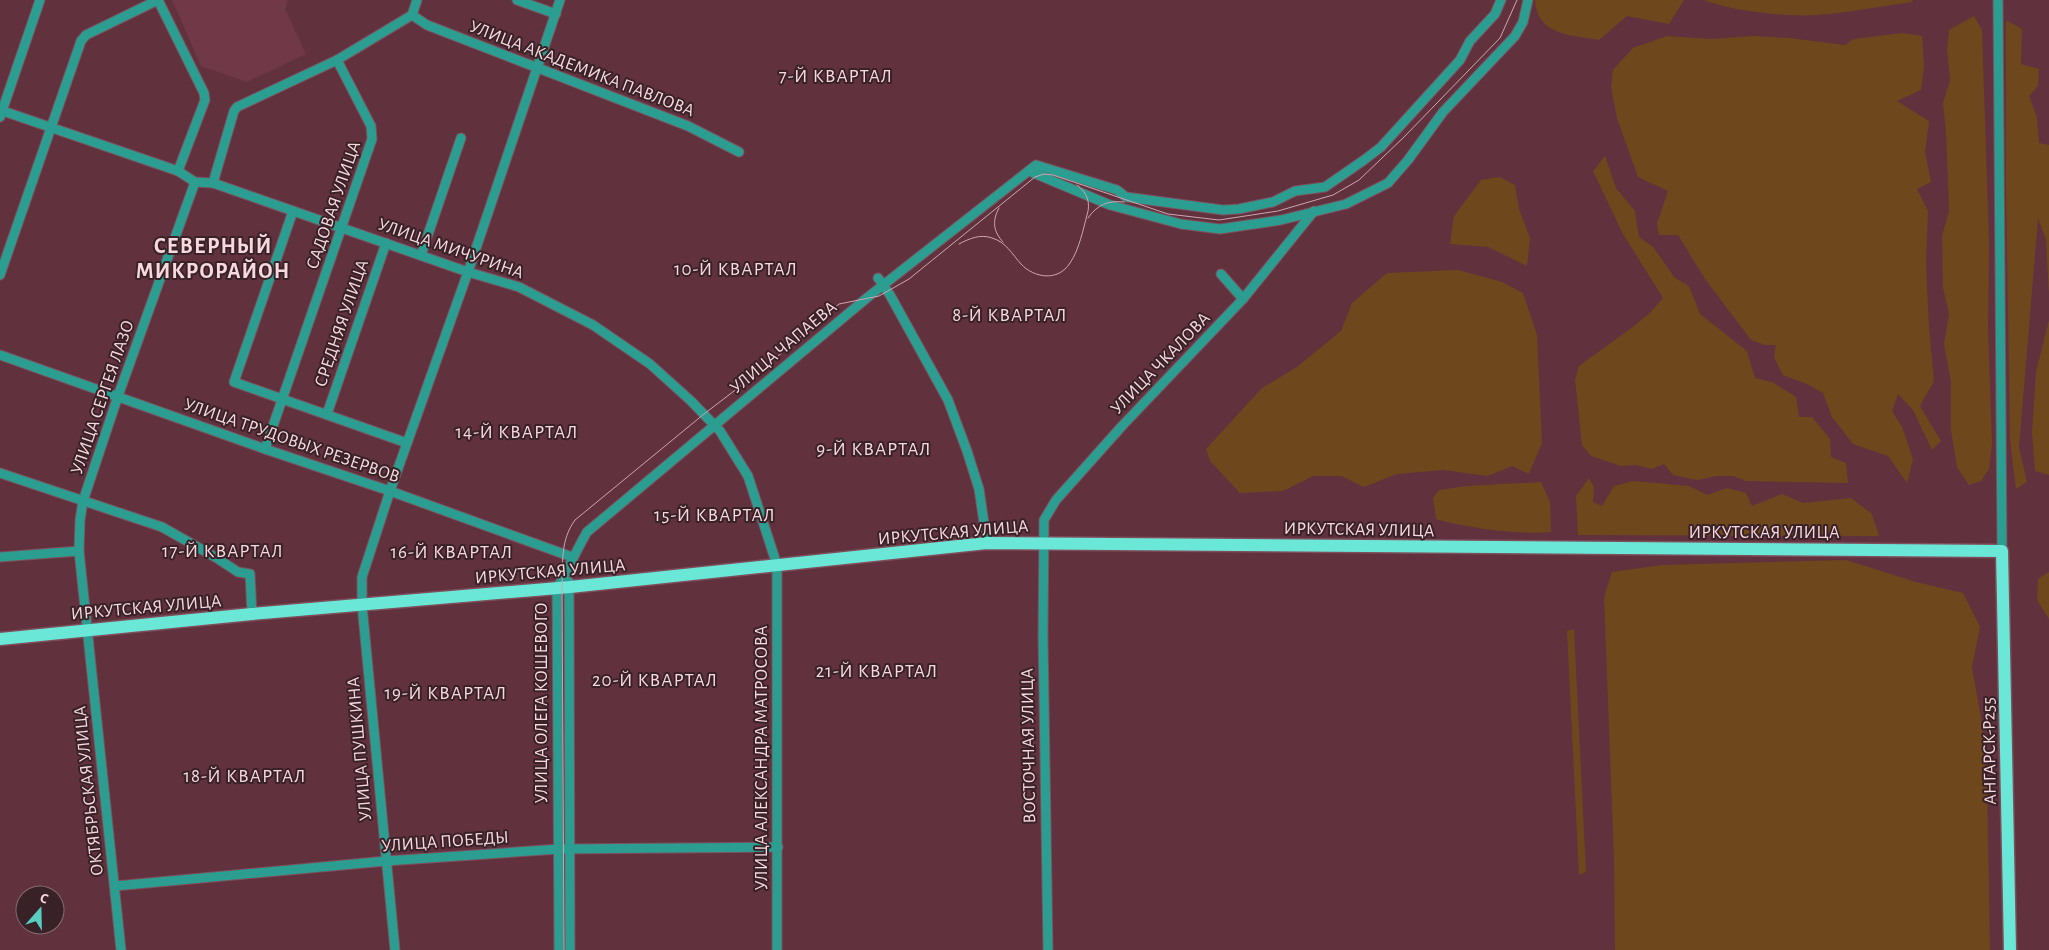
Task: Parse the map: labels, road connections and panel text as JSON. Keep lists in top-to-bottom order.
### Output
{
  "streets": {
    "main road": ["ИРКУТСКАЯ УЛИЦА", "АНГАРСК-Р255"],
    "street": [
      "УЛИЦА АКАДЕМИКА ПАВЛОВА",
      "САДОВАЯ УЛИЦА",
      "УЛИЦА МИЧУРИНА",
      "СРЕДНЯЯ УЛИЦА",
      "УЛИЦА ЧАПАЕВА",
      "УЛИЦА ЧКАЛОВА",
      "УЛИЦА СЕРГЕЯ ЛАЗО",
      "УЛИЦА ТРУДОВЫХ РЕЗЕРВОВ",
      "УЛИЦА ОЛЕГА КОШЕВОГО",
      "ВОСТОЧНАЯ УЛИЦА",
      "УЛИЦА ПУШКИНА",
      "УЛИЦА АЛЕКСАНДРА МАТРОСОВА",
      "ОКТЯБРЬСКАЯ УЛИЦА",
      "УЛИЦА ПОБЕДЫ"
    ]
  },
  "crossings": [
    ["УЛИЦА АКАДЕМИКА ПАВЛОВА", "УЛИЦА ПУШКИНА"],
    ["САДОВАЯ УЛИЦА", "УЛИЦА МИЧУРИНА"],
    ["САДОВАЯ УЛИЦА", "УЛИЦА ТРУДОВЫХ РЕЗЕРВОВ"],
    ["УЛИЦА МИЧУРИНА", "СРЕДНЯЯ УЛИЦА"],
    ["УЛИЦА МИЧУРИНА", "УЛИЦА ЧАПАЕВА"],
    ["УЛИЦА МИЧУРИНА", "УЛИЦА СЕРГЕЯ ЛАЗО"],
    ["УЛИЦА МИЧУРИНА", "ИРКУТСКАЯ УЛИЦА"],
    ["УЛИЦА МИЧУРИНА", "УЛИЦА ПУШКИНА"],
    ["УЛИЦА МИЧУРИНА", "УЛИЦА АЛЕКСАНДРА МАТРОСОВА"],
    ["УЛИЦА ЧАПАЕВА", "УЛИЦА ТРУДОВЫХ РЕЗЕРВОВ"],
    ["УЛИЦА ЧАПАЕВА", "УЛИЦА ОЛЕГА КОШЕВОГО"],
    ["УЛИЦА ЧКАЛОВА", "ИРКУТСКАЯ УЛИЦА"],
    ["УЛИЦА ЧКАЛОВА", "ВОСТОЧНАЯ УЛИЦА"],
    ["УЛИЦА СЕРГЕЯ ЛАЗО", "УЛИЦА ТРУДОВЫХ РЕЗЕРВОВ"],
    ["УЛИЦА СЕРГЕЯ ЛАЗО", "ИРКУТСКАЯ УЛИЦА"],
    ["УЛИЦА СЕРГЕЯ ЛАЗО", "ОКТЯБРЬСКАЯ УЛИЦА"],
    ["УЛИЦА ТРУДОВЫХ РЕЗЕРВОВ", "УЛИЦА ПУШКИНА"],
    ["ИРКУТСКАЯ УЛИЦА", "УЛИЦА ОЛЕГА КОШЕВОГО"],
    ["ИРКУТСКАЯ УЛИЦА", "ВОСТОЧНАЯ УЛИЦА"],
    ["ИРКУТСКАЯ УЛИЦА", "УЛИЦА ПУШКИНА"],
    ["ИРКУТСКАЯ УЛИЦА", "АНГАРСК-Р255"],
    ["ИРКУТСКАЯ УЛИЦА", "УЛИЦА АЛЕКСАНДРА МАТРОСОВА"],
    ["ИРКУТСКАЯ УЛИЦА", "ОКТЯБРЬСКАЯ УЛИЦА"],
    ["УЛИЦА ОЛЕГА КОШЕВОГО", "УЛИЦА ПОБЕДЫ"],
    ["УЛИЦА ПУШКИНА", "УЛИЦА ПОБЕДЫ"],
    ["УЛИЦА АЛЕКСАНДРА МАТРОСОВА", "УЛИЦА ПОБЕДЫ"],
    ["ОКТЯБРЬСКАЯ УЛИЦА", "УЛИЦА ПОБЕДЫ"]
  ],
  "districts": [
    "7-Й КВАРТАЛ",
    "СЕВЕРНЫЙ МИКРОРАЙОН",
    "10-Й КВАРТАЛ",
    "8-Й КВАРТАЛ",
    "14-Й КВАРТАЛ",
    "9-Й КВАРТАЛ",
    "15-Й КВАРТАЛ",
    "17-Й КВАРТАЛ",
    "16-Й КВАРТАЛ",
    "21-Й КВАРТАЛ",
    "20-Й КВАРТАЛ",
    "19-Й КВАРТАЛ",
    "18-Й КВАРТАЛ"
  ],
  "north": "top"
}
